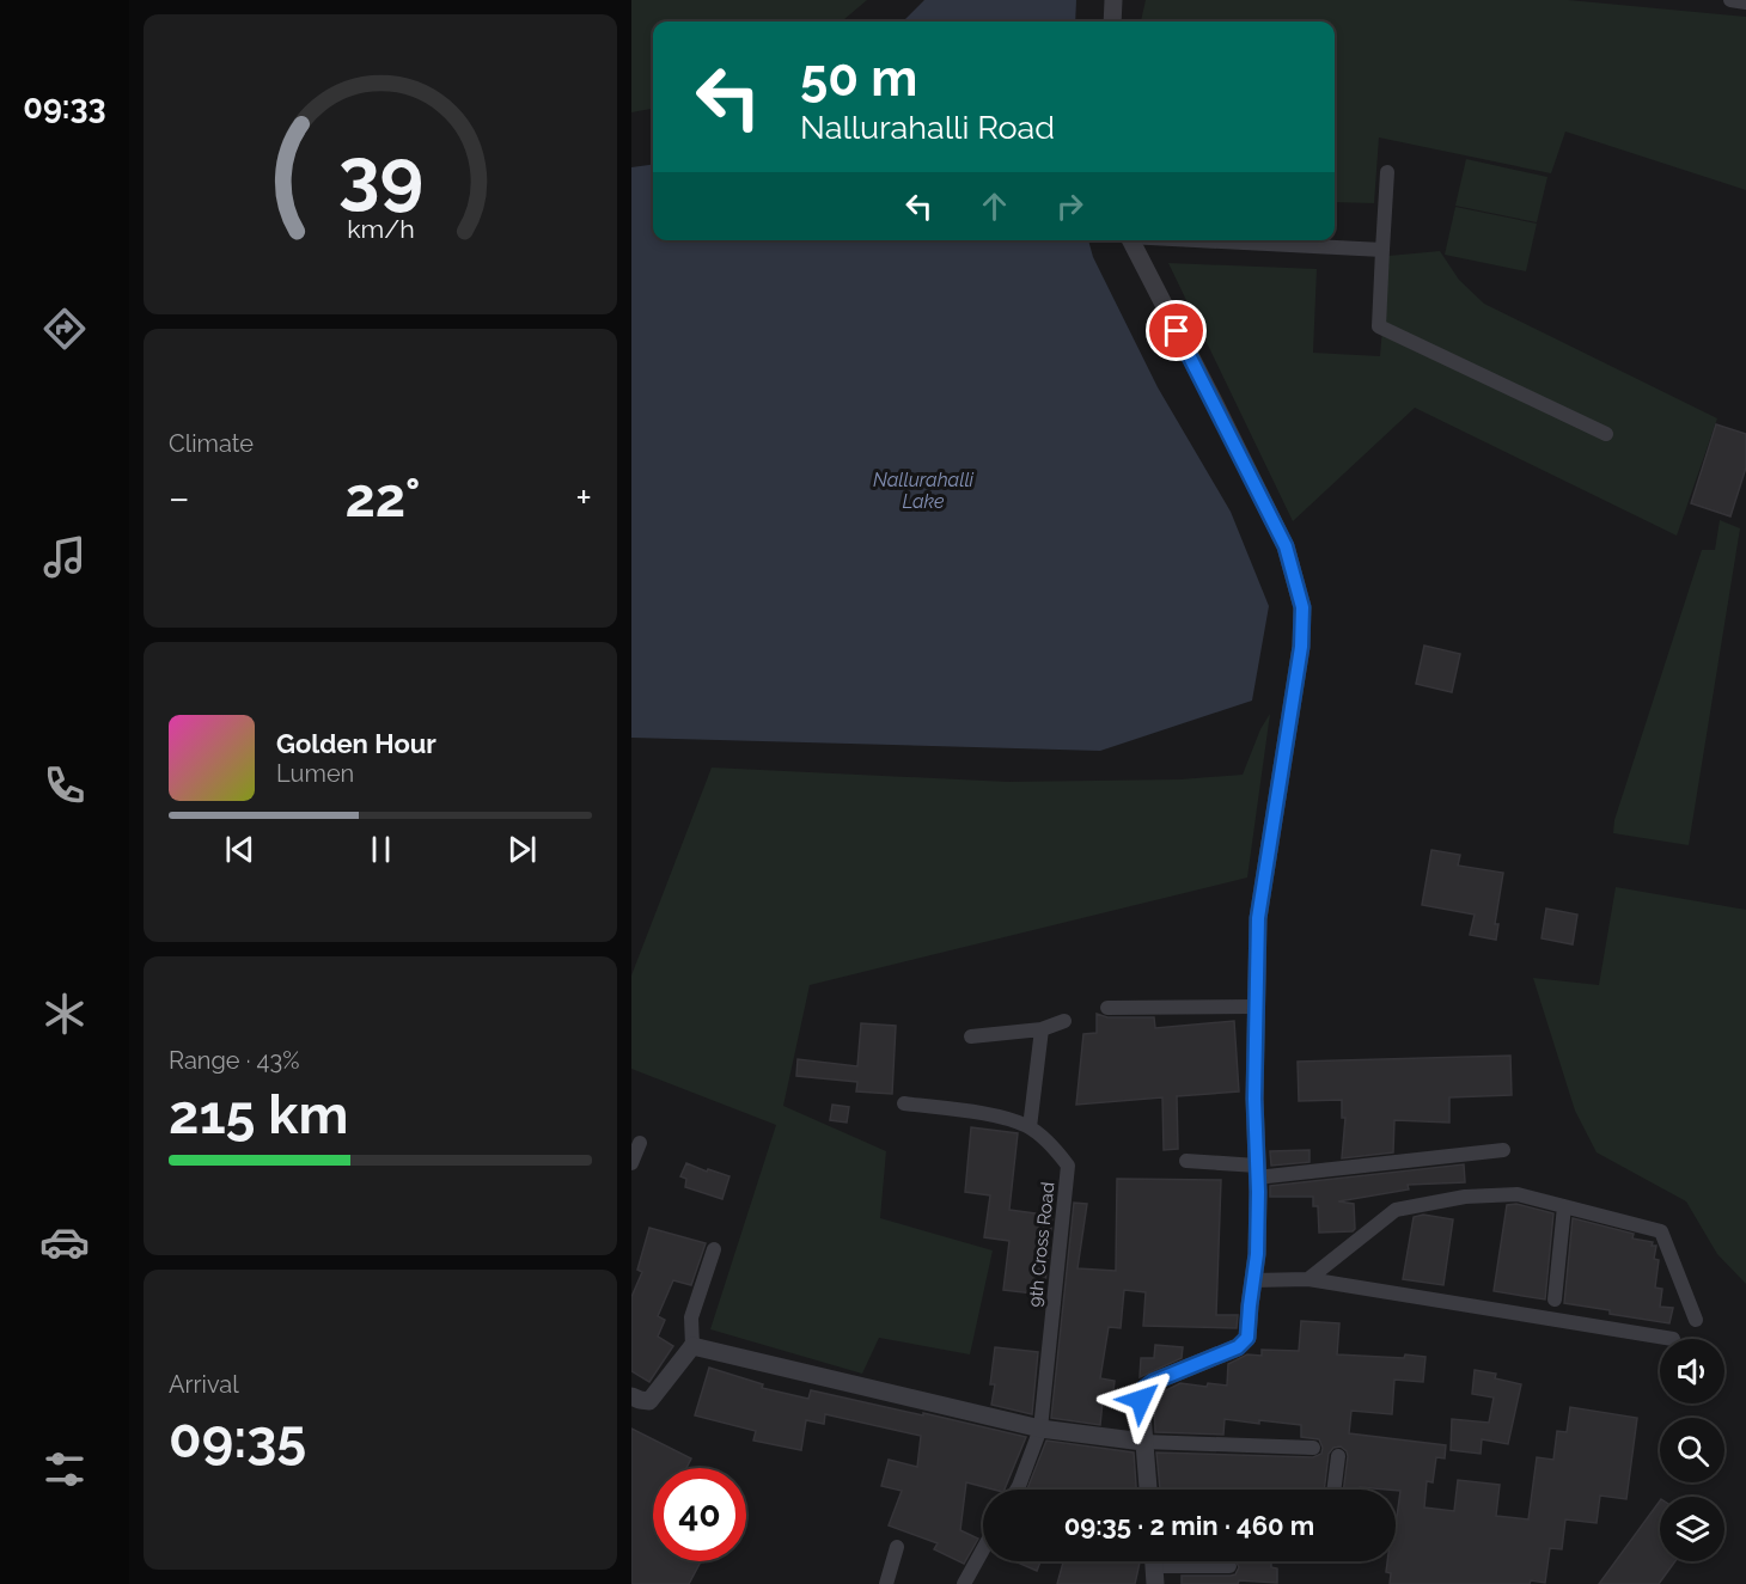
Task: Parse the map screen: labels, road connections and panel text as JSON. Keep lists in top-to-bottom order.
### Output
{
  "streets": {
    "street": ["9th Cross Road"]
  },
  "water": ["Nallurahalli Lake"],
  "page": {
    "tabs": "09:33",
    "turn": ["50 m", "Nallurahalli Road"],
    "tile": [
      "Climate",
      ["Range · 43%", "215 km"],
      ["Arrival", "09:35"]
    ],
    "heat": ["−", "22°", "+"],
    "song": ["Golden Hour", "Lumen"],
    "limit": "40",
    "trip": "09:35 · 2 min · 460 m",
    "gauge": ["39", "km/h"]
  }
}
